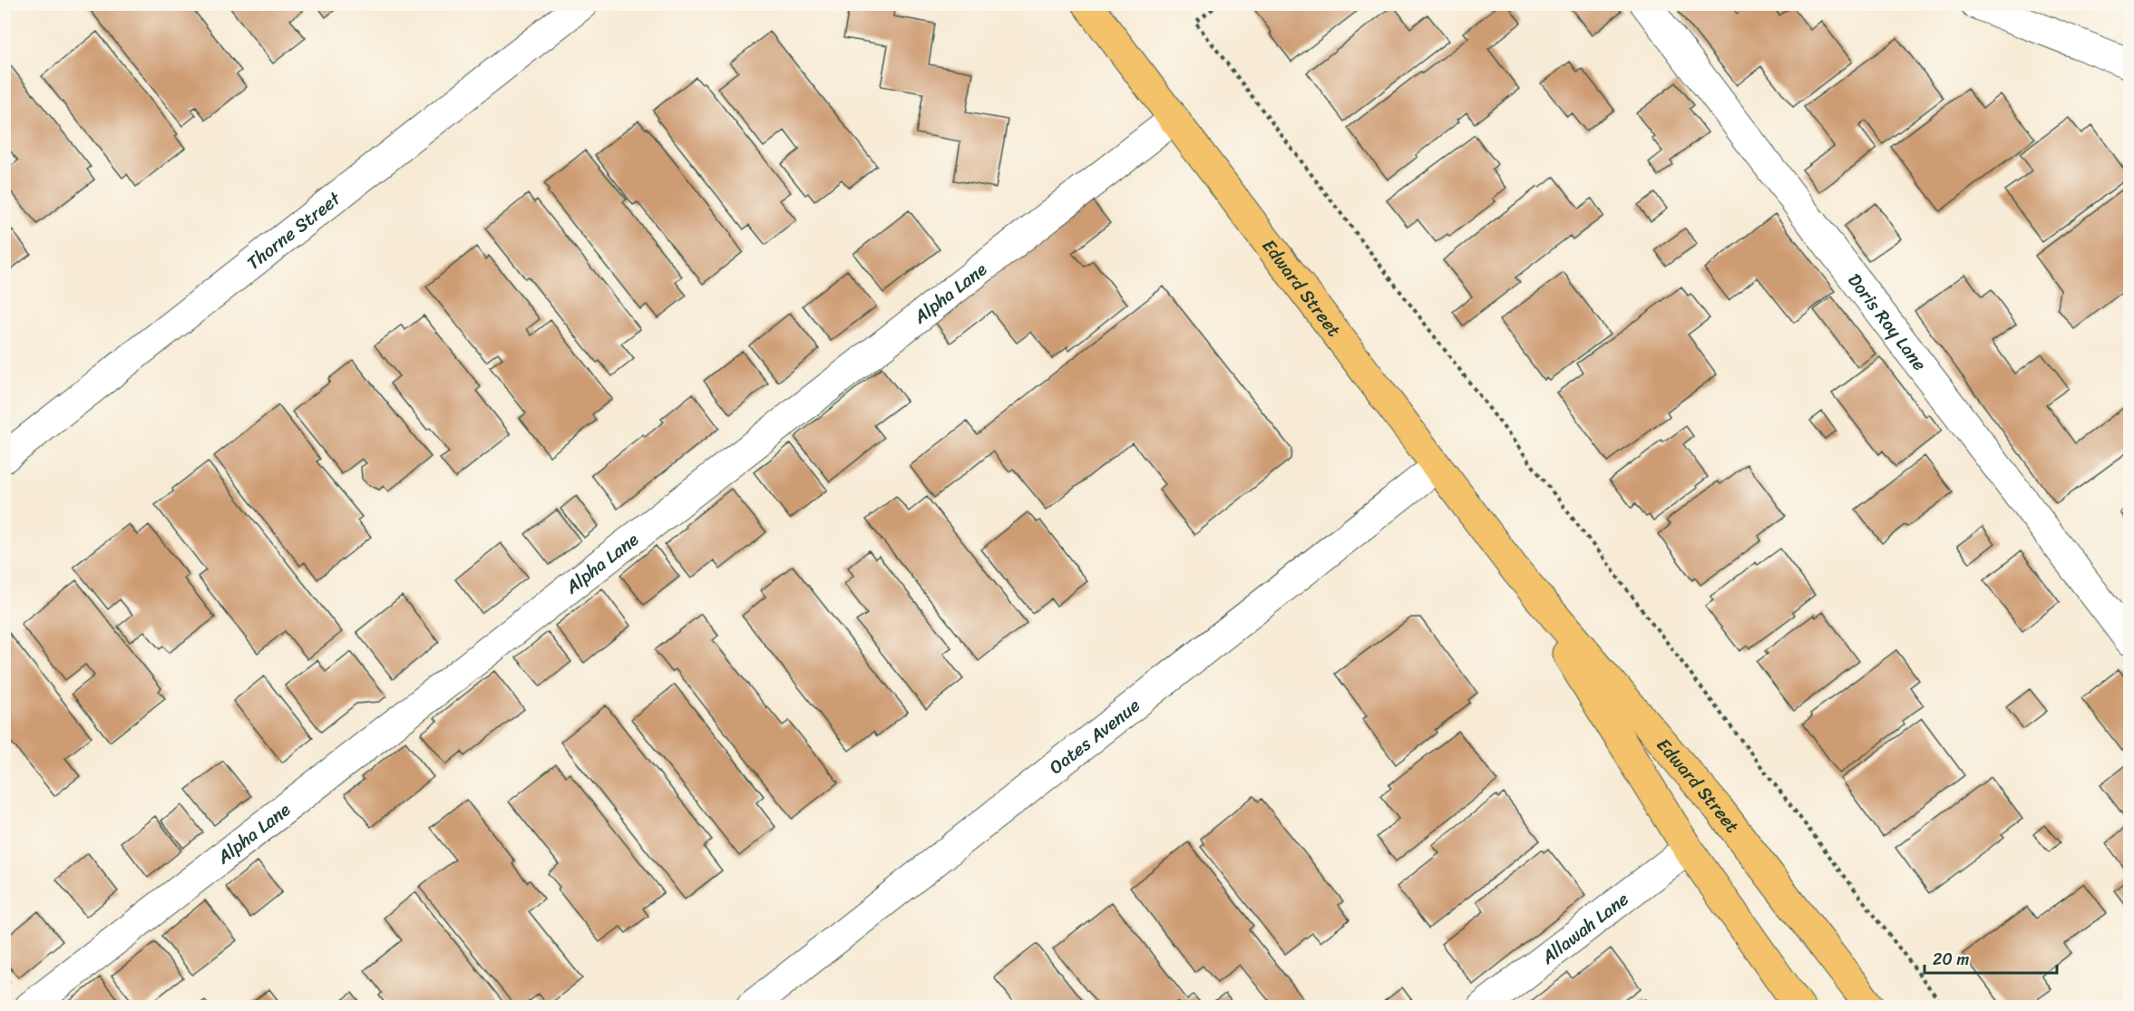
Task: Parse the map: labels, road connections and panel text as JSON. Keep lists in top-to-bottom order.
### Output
{
  "streets": {
    "highway": ["Edward Street"],
    "street": [
      "Thorne Street",
      "Alpha Lane",
      "Doris Roy Lane",
      "Oates Avenue",
      "Allawah Lane"
    ]
  },
  "crossings": [
    ["Edward Street", "Alpha Lane"],
    ["Edward Street", "Oates Avenue"],
    ["Edward Street", "Allawah Lane"]
  ],
  "scale_bar": "20 m"
}
